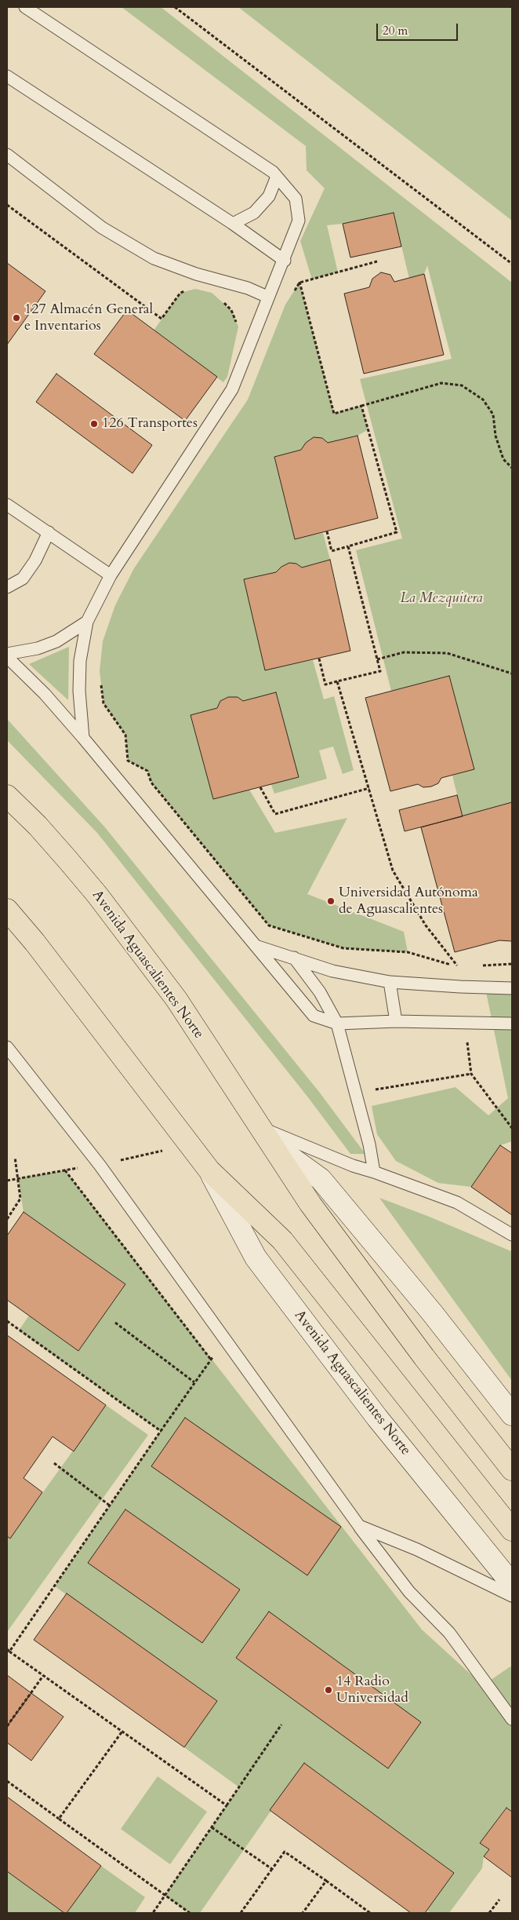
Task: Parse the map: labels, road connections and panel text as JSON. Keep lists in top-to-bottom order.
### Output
{
  "streets": {
    "main road": ["Avenida Aguascalientes Norte"]
  },
  "parks": ["La Mezquitera"],
  "places": [
    "127 Almacén General e Inventarios",
    "126 Transportes",
    "Universidad Autónoma de Aguascalientes",
    "14 Radio Universidad"
  ],
  "scale_bar": "20 m"
}
